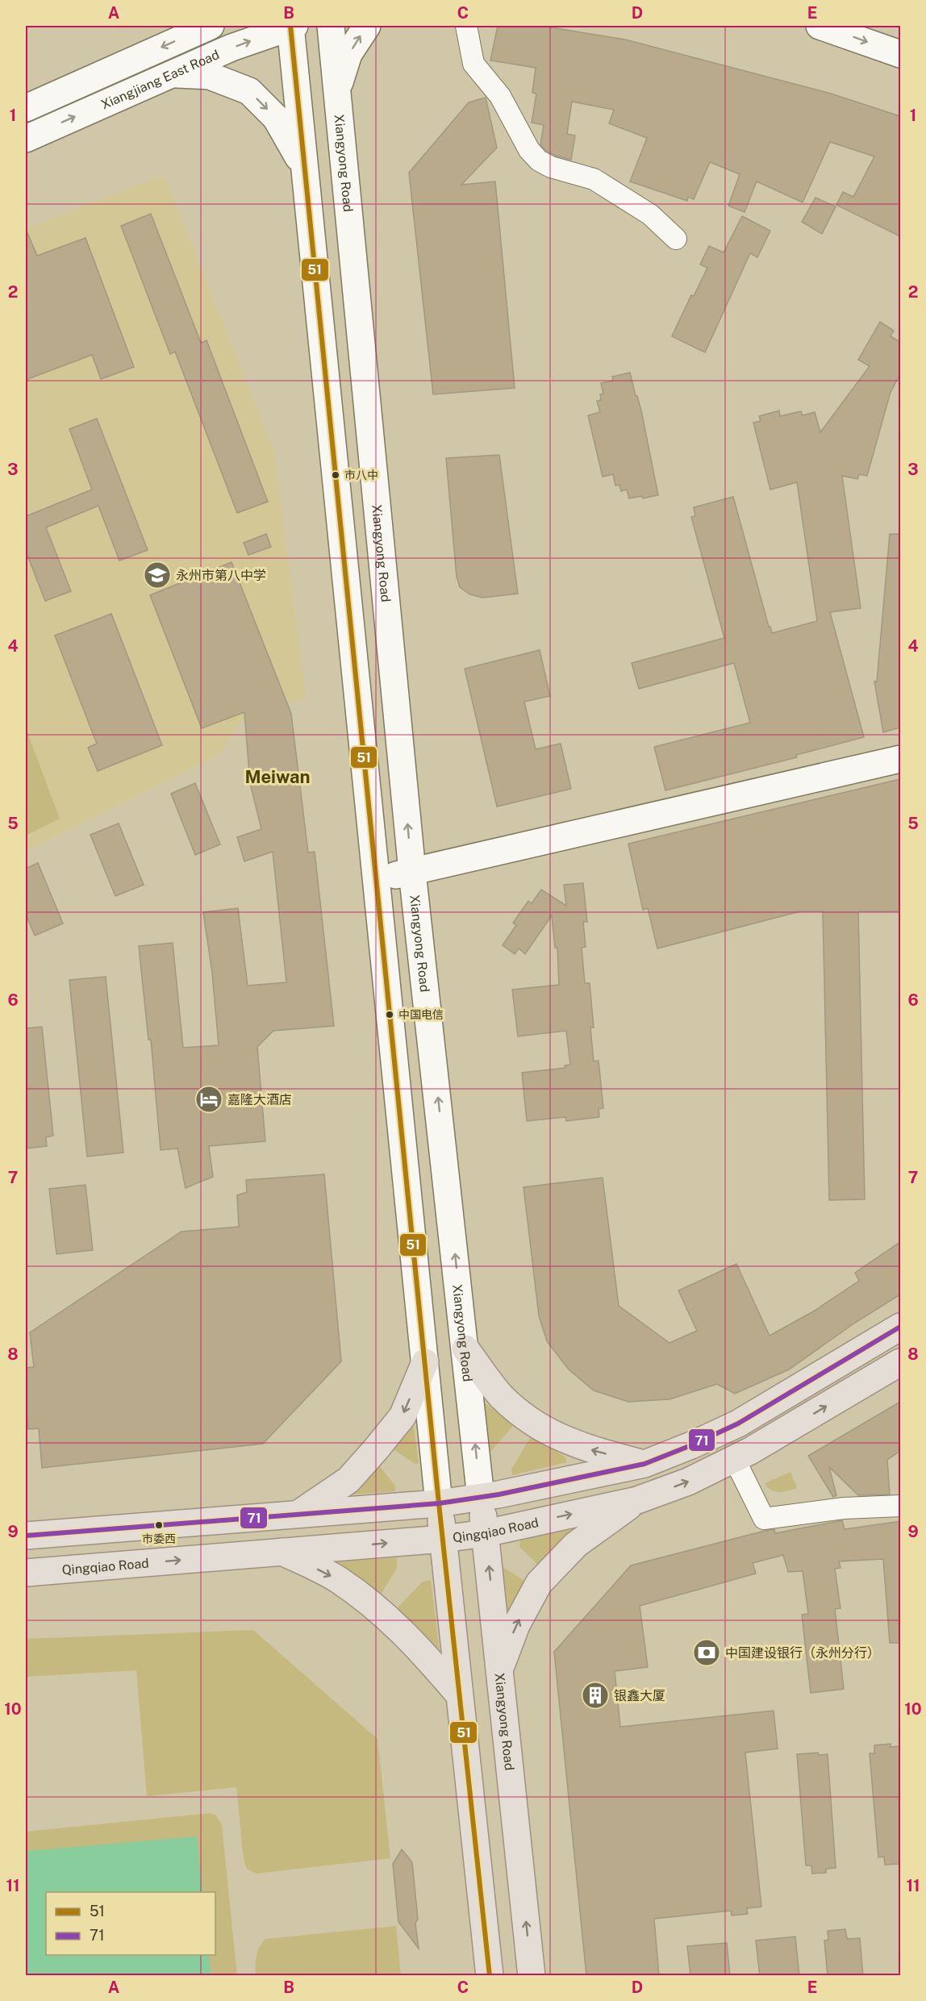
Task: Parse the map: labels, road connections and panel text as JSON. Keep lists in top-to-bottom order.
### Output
{
  "streets": {
    "main road": ["Xiangjiang East Road", "Xiangyong Road", "Qingqiao Road"]
  },
  "crossings": [
    ["Xiangyong Road", "Qingqiao Road"]
  ],
  "districts": ["Meiwan"],
  "places": {
    "other": ["市八中", "中国电信", "市委西"],
    "school or university": ["永州市第八中学"],
    "hotel": ["嘉隆大酒店"],
    "bank": ["中国建设银行（永州分行）"],
    "building": ["银鑫大厦"]
  },
  "lines": ["transit line 51", "transit line 71"],
  "legend": ["51", "71"],
  "grid": {
    "columns": [
      "A",
      "B",
      "C",
      "D",
      "E"
    ],
    "rows": [
      "1",
      "2",
      "3",
      "4",
      "5",
      "6",
      "7",
      "8",
      "9",
      "10",
      "11"
    ]
  }
}
